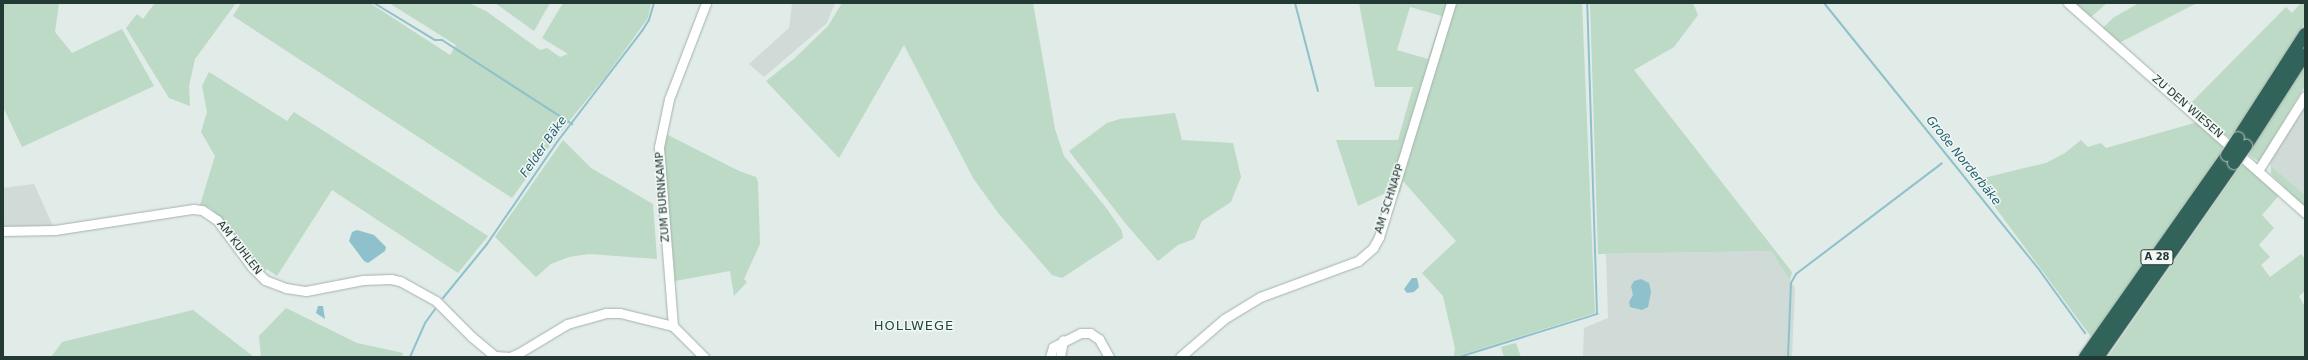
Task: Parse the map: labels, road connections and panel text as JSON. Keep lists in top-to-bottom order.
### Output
{
  "streets": {
    "highway": ["A 28"],
    "street": [
      "ZU DEN WIESEN",
      "ZUM BURNKAMP",
      "AM SCHNAPP",
      "AM KUHLEN"
    ]
  },
  "districts": ["HOLLWEGE"],
  "water": ["Felder Bäke", "Große Norderbäke"]
}
